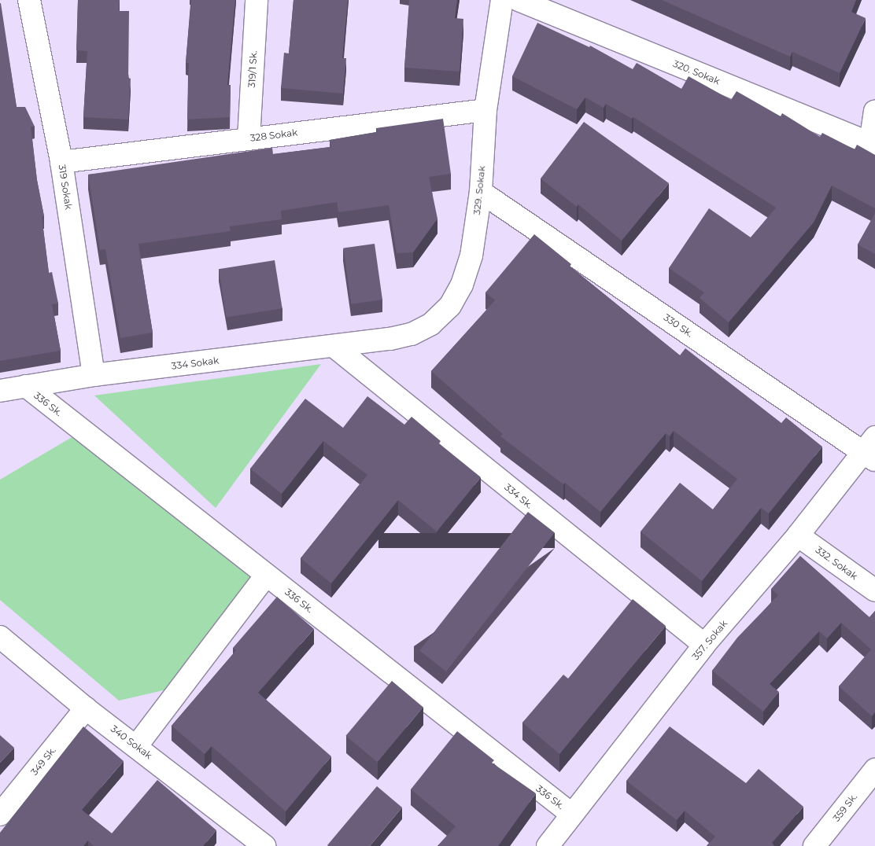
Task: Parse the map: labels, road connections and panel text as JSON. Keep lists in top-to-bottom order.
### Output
{
  "streets": {
    "street": [
      "319/1 Sk.",
      "320. Sokak",
      "328 Sokak",
      "319 Sokak",
      "329. Sokak",
      "330 Sk.",
      "334 Sokak",
      "336 Sk.",
      "334 Sk.",
      "332. Sokak",
      "357. Sokak",
      "340 Sokak",
      "349 Sk.",
      "359 Sk."
    ]
  },
  "crossings": [
    ["319/1 Sk.", "328 Sokak"],
    ["328 Sokak", "319 Sokak"],
    ["328 Sokak", "329. Sokak"],
    ["319 Sokak", "334 Sokak"],
    ["329. Sokak", "330 Sk."],
    ["329. Sokak", "334 Sokak"],
    ["330 Sk.", "357. Sokak"],
    ["334 Sokak", "336 Sk."],
    ["334 Sokak", "334 Sk."],
    ["336 Sk.", "357. Sokak"],
    ["334 Sk.", "357. Sokak"],
    ["332. Sokak", "357. Sokak"],
    ["340 Sokak", "349 Sk."]
  ]
}
